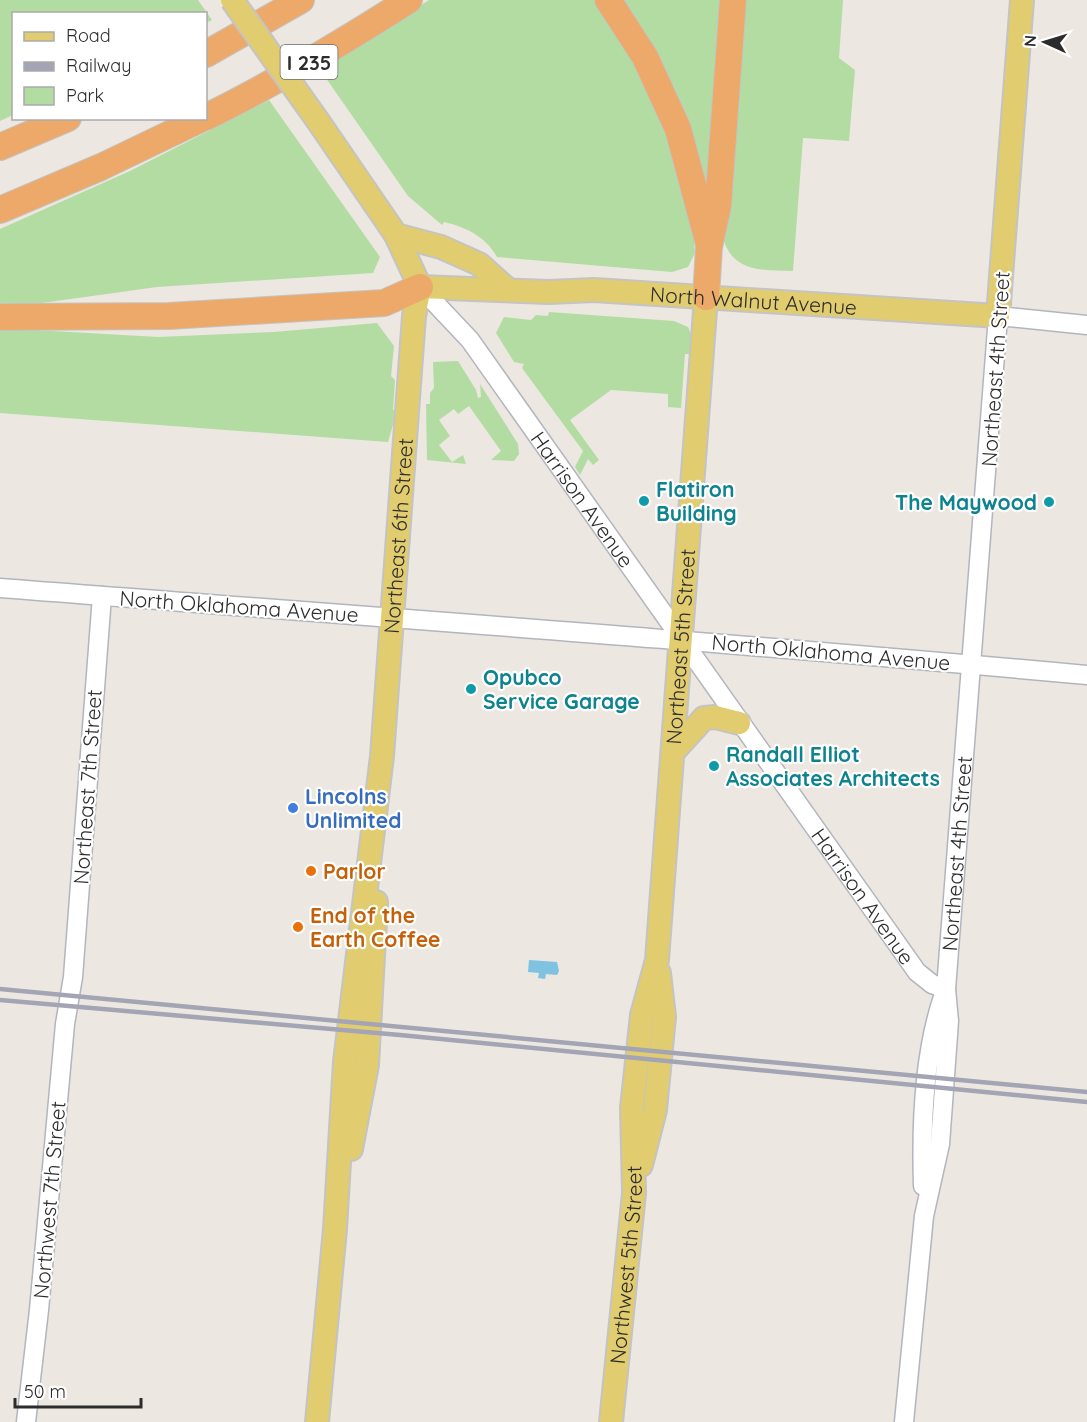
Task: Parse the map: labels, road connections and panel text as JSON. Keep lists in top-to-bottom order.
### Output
{
  "streets": {
    "highway": ["I 235"],
    "main road": [
      "North Walnut Avenue",
      "Northeast 4th Street",
      "Harrison Avenue",
      "Northeast 6th Street",
      "Northeast 5th Street",
      "Northwest 5th Street"
    ],
    "street": ["North Oklahoma Avenue", "Northeast 7th Street", "Northwest 7th Street"]
  },
  "crossings": [
    ["North Walnut Avenue", "Northeast 4th Street"],
    ["North Walnut Avenue", "Harrison Avenue"],
    ["North Walnut Avenue", "Northeast 6th Street"],
    ["North Walnut Avenue", "Northeast 5th Street"],
    ["Northeast 4th Street", "Harrison Avenue"],
    ["Northeast 4th Street", "North Oklahoma Avenue"],
    ["Harrison Avenue", "Northeast 6th Street"],
    ["Harrison Avenue", "North Oklahoma Avenue"],
    ["Harrison Avenue", "Northeast 5th Street"],
    ["Northeast 6th Street", "North Oklahoma Avenue"],
    ["North Oklahoma Avenue", "Northeast 5th Street"],
    ["North Oklahoma Avenue", "Northeast 7th Street"],
    ["Northeast 5th Street", "Northwest 5th Street"],
    ["Northeast 7th Street", "Northwest 7th Street"]
  ],
  "places": [
    "Flatiron Building",
    "The Maywood",
    "Opubco Service Garage",
    "Randall Elliot Associates Architects",
    "Lincolns Unlimited",
    "Parlor",
    "End of the Earth Coffee"
  ],
  "legend": ["Road", "Railway", "Park"],
  "scale_bar": "50 m",
  "north": "left"
}
